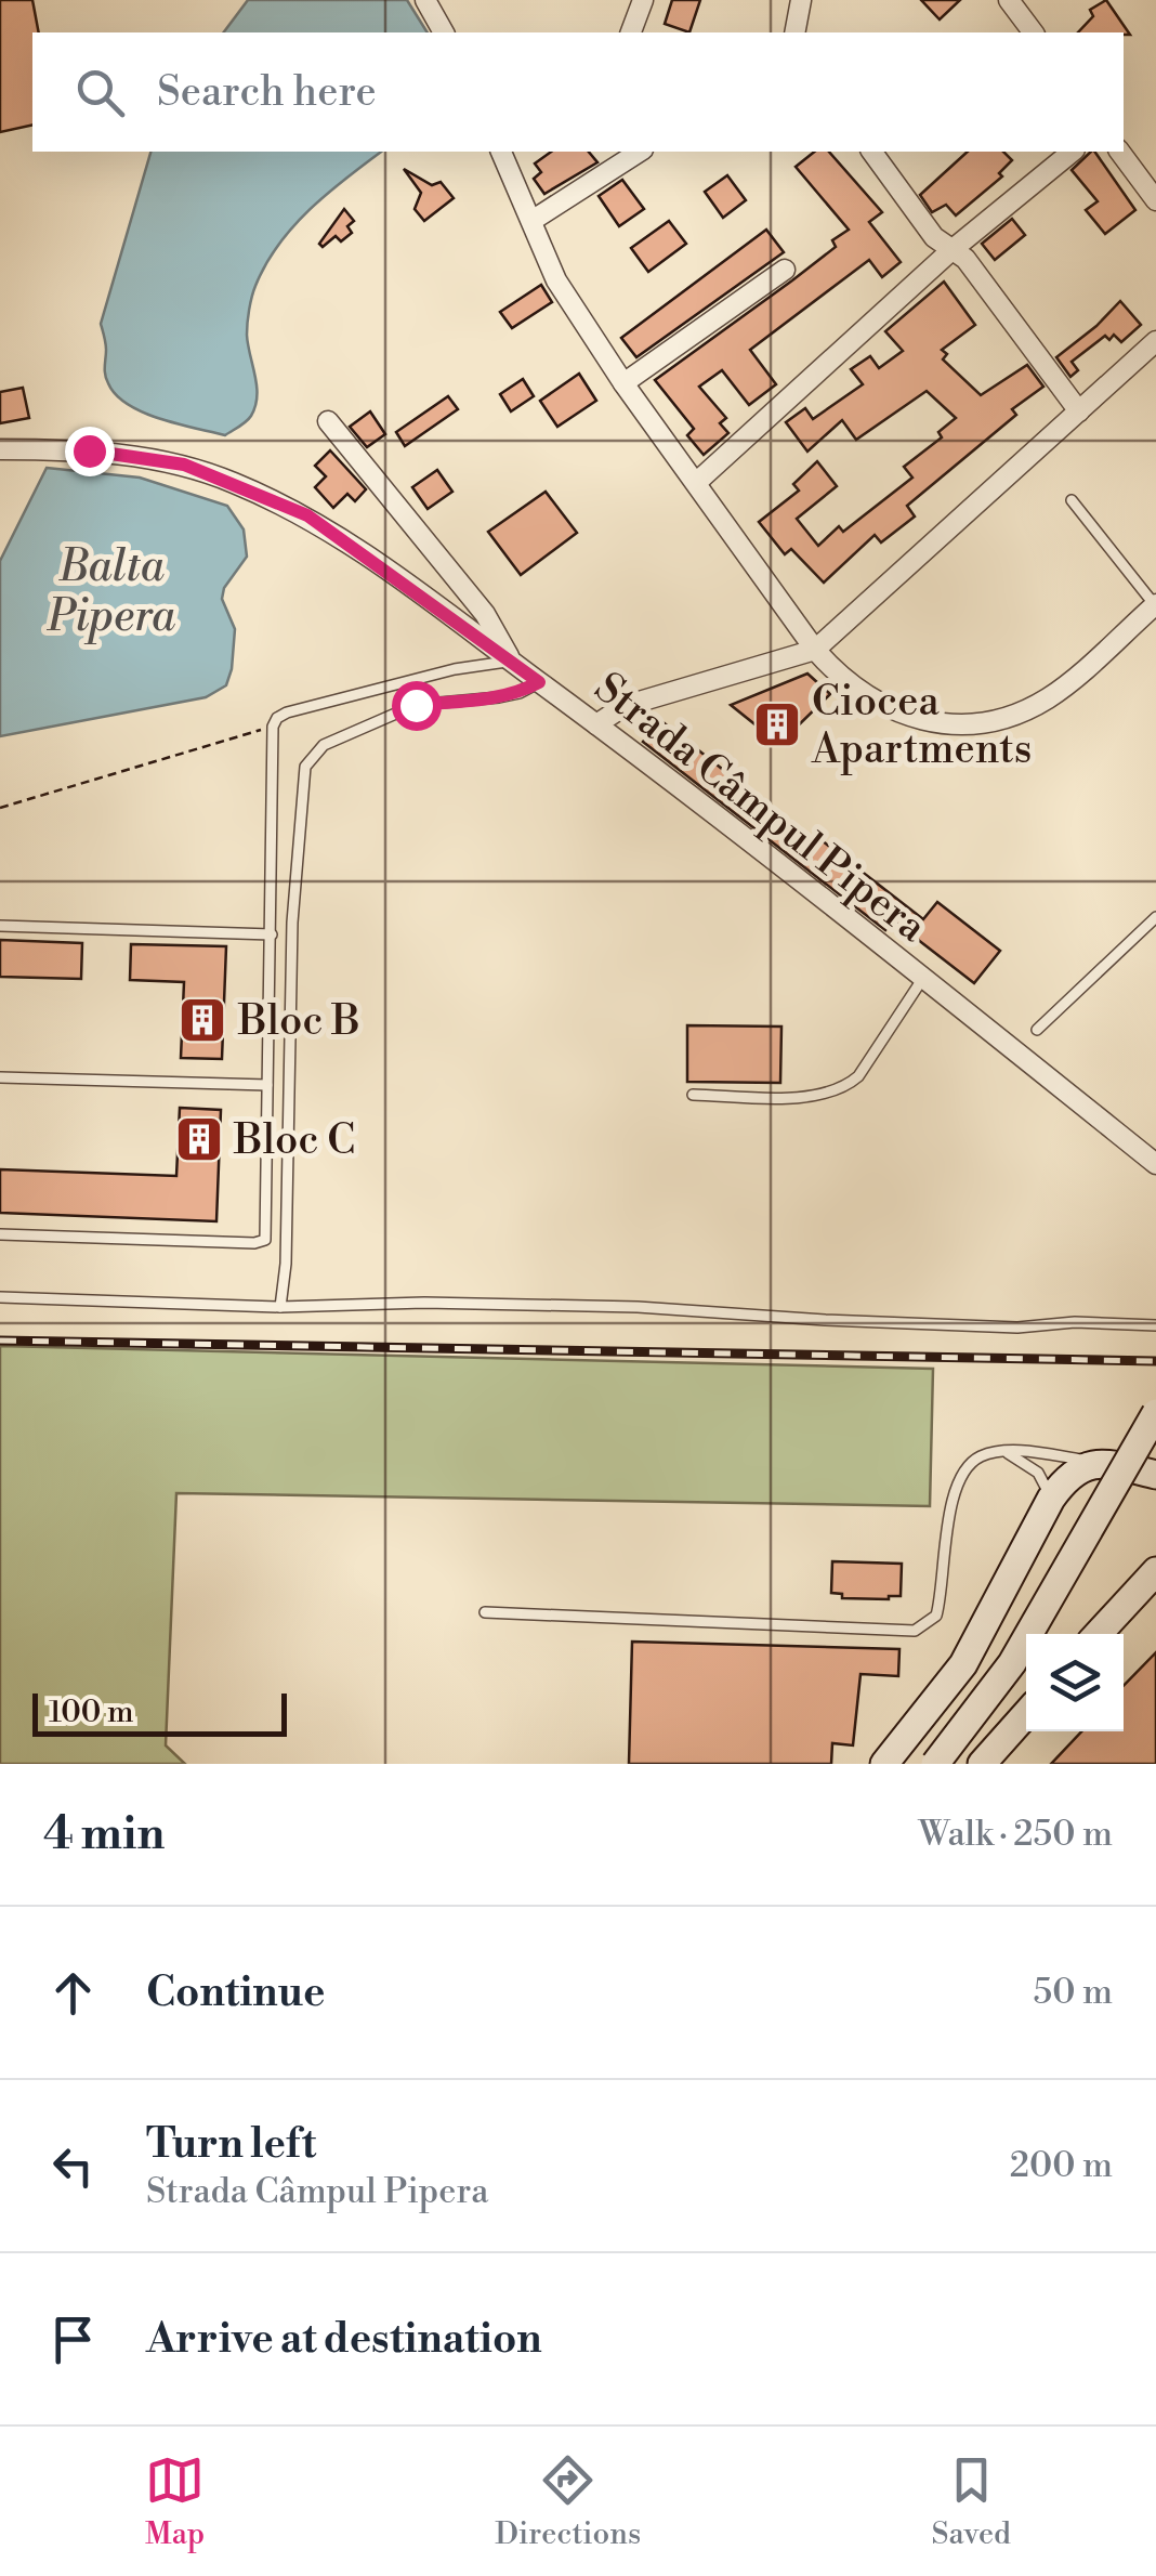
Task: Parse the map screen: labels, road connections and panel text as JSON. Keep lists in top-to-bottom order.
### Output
{
  "streets": {
    "street": ["Strada Câmpul Pipera"]
  },
  "water": ["Balta Pipera"],
  "places": {
    "building": ["Ciocea Apartments", "Bloc B", "Bloc C"]
  },
  "scale_bar": "100 m",
  "page": {
    "search": "Search here",
    "scale": "100 m",
    "heading": ["4 min", "Walk · 250 m"],
    "list": [
      ["Continue", "50 m"],
      ["Turn left", "Strada Câmpul Pipera", "200 m"],
      "Arrive at destination"
    ],
    "nav": ["Map", "Directions", "Saved"]
  }
}
